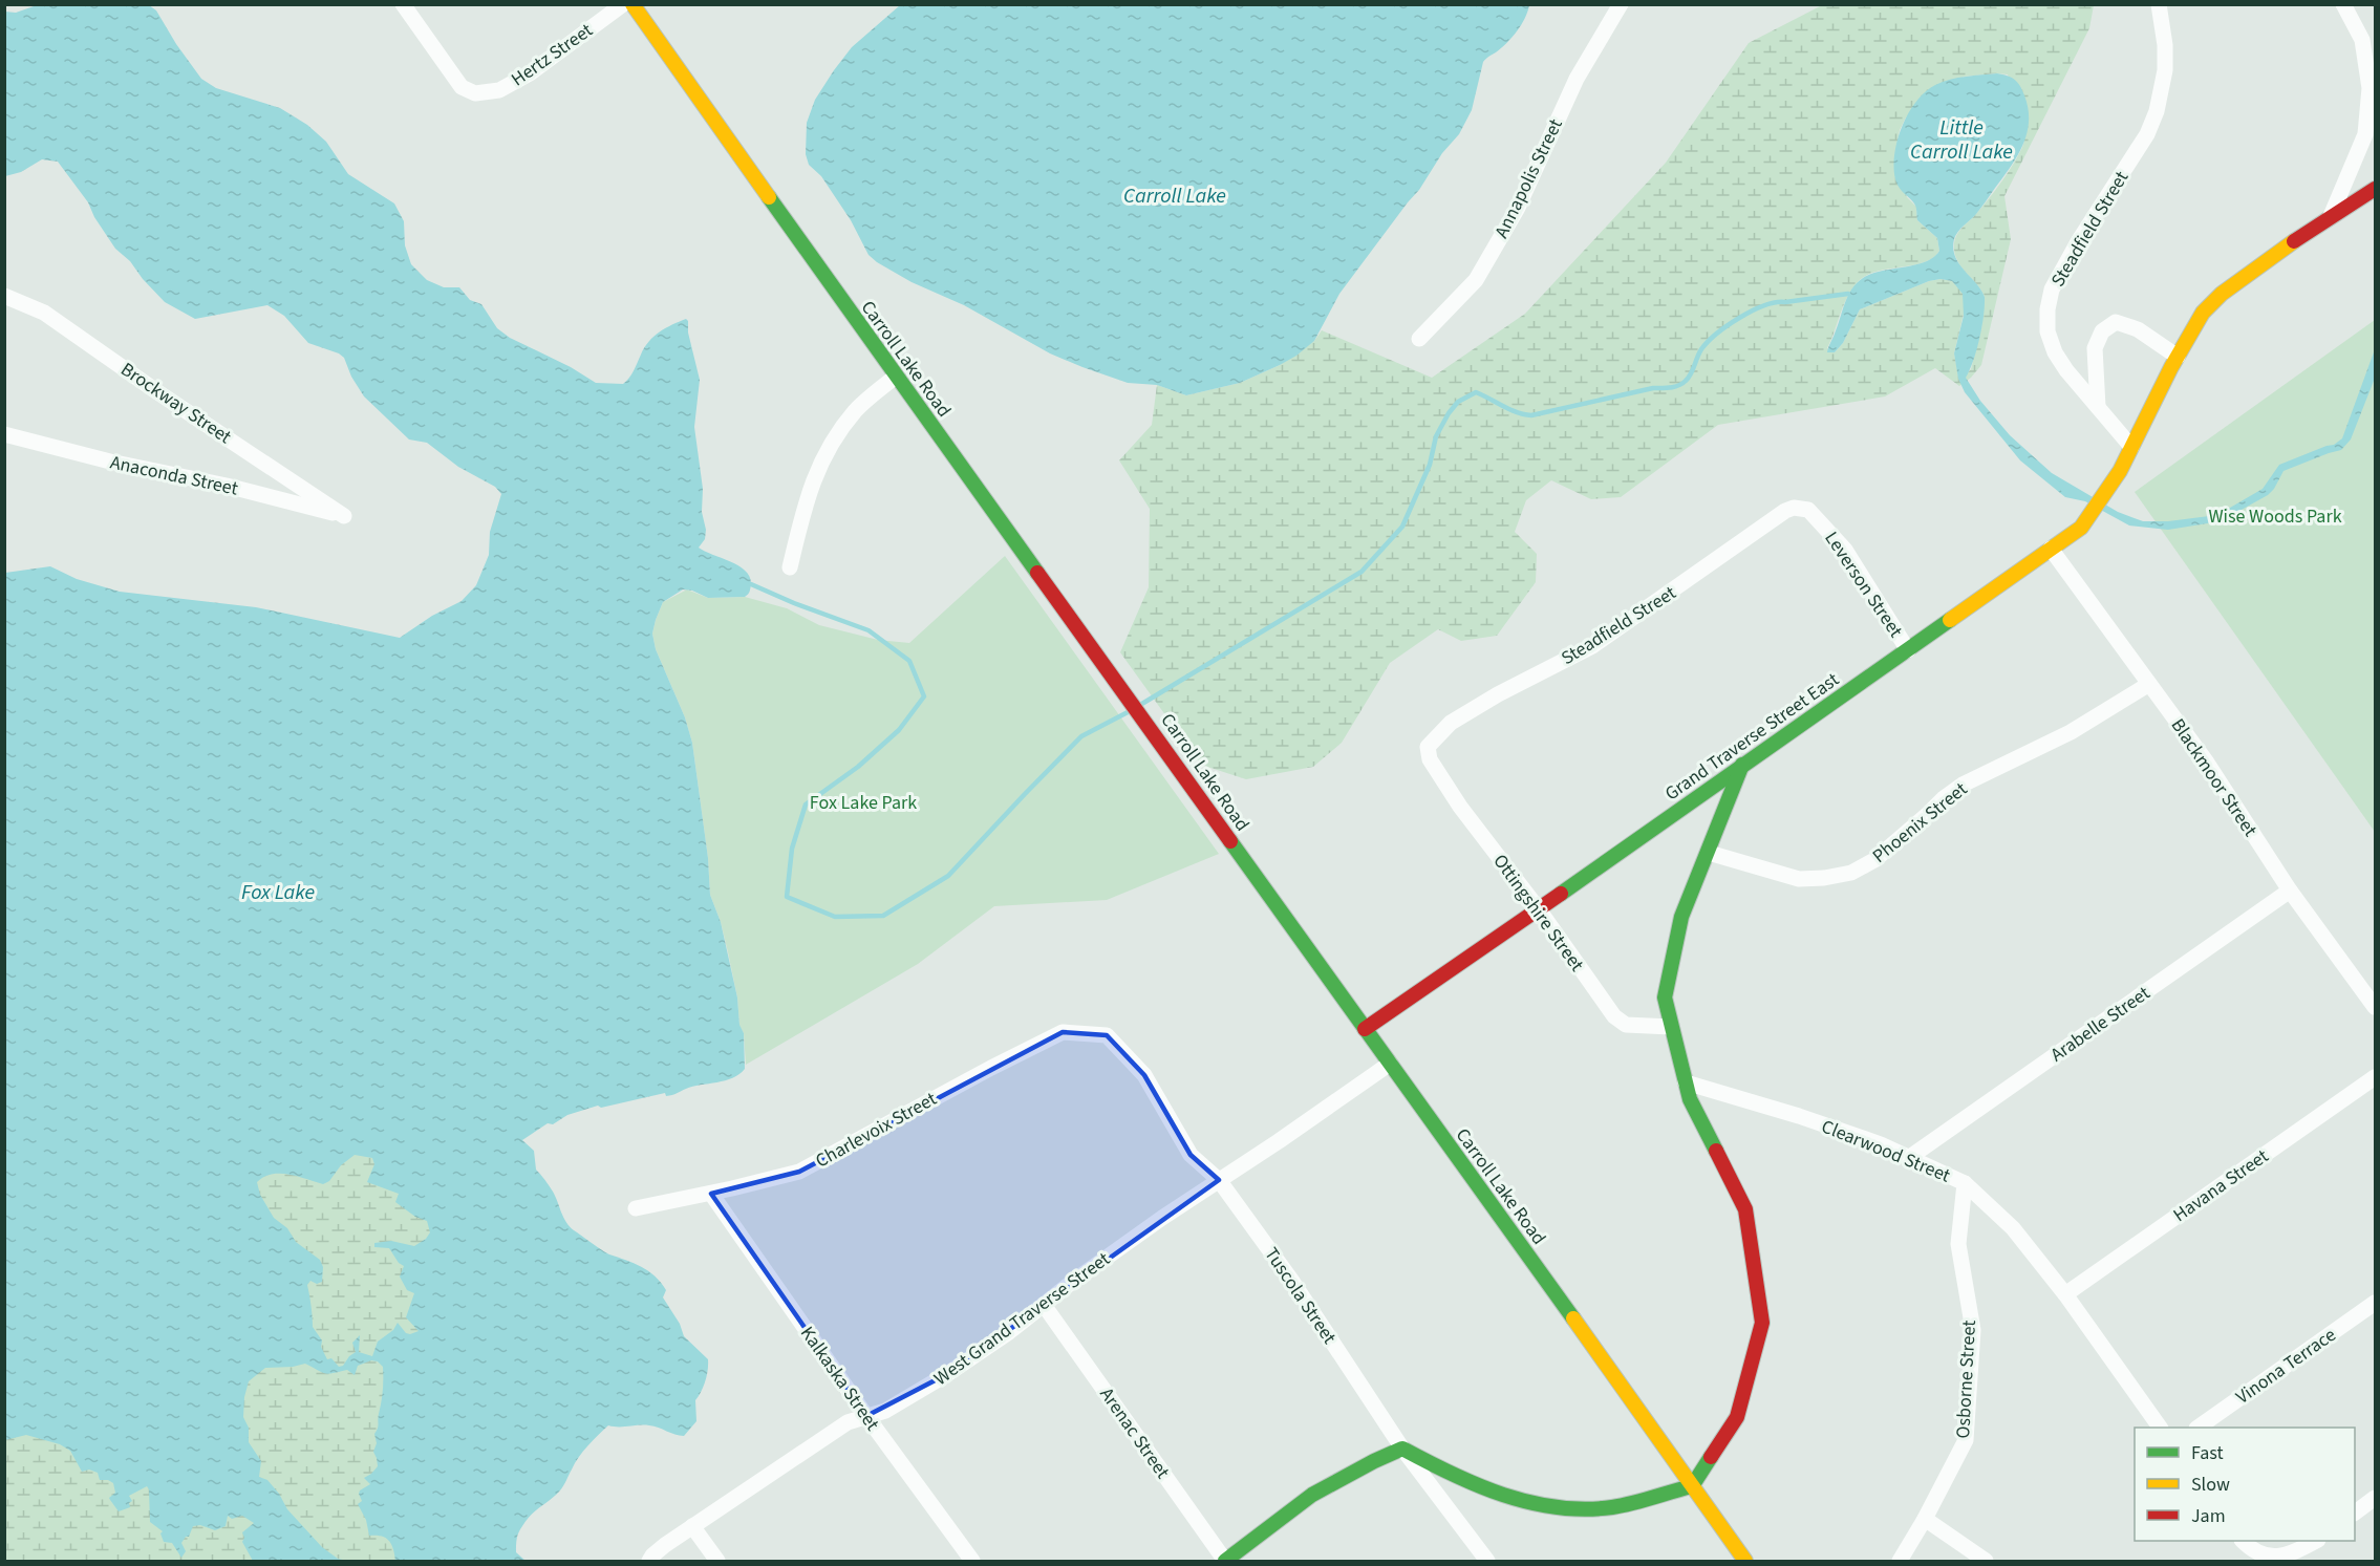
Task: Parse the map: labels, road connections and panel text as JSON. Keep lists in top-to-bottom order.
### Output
{
  "streets": {
    "street": [
      "Hertz Street",
      "Annapolis Street",
      "Steadfield Street",
      "Carroll Lake Road",
      "Brockway Street",
      "Anaconda Street",
      "Leverson Street",
      "Grand Traverse Street East",
      "Blackmoor Street",
      "Phoenix Street",
      "Ottingshire Street",
      "Arabelle Street",
      "Charlevoix Street",
      "Clearwood Street",
      "Havana Street",
      "Tuscola Street",
      "West Grand Traverse Street",
      "Vinona Terrace",
      "Kalkaska Street",
      "Osborne Street",
      "Arenac Street"
    ]
  },
  "crossings": [
    ["Steadfield Street", "Leverson Street"],
    ["Steadfield Street", "Grand Traverse Street East"],
    ["Steadfield Street", "Ottingshire Street"],
    ["Carroll Lake Road", "Grand Traverse Street East"],
    ["Carroll Lake Road", "West Grand Traverse Street"],
    ["Brockway Street", "Anaconda Street"],
    ["Leverson Street", "Grand Traverse Street East"],
    ["Grand Traverse Street East", "Blackmoor Street"],
    ["Grand Traverse Street East", "Ottingshire Street"],
    ["Blackmoor Street", "Phoenix Street"],
    ["Blackmoor Street", "Arabelle Street"],
    ["Arabelle Street", "Clearwood Street"],
    ["Charlevoix Street", "Tuscola Street"],
    ["Charlevoix Street", "Kalkaska Street"],
    ["Clearwood Street", "Havana Street"],
    ["Clearwood Street", "Osborne Street"],
    ["Tuscola Street", "West Grand Traverse Street"],
    ["West Grand Traverse Street", "Kalkaska Street"],
    ["West Grand Traverse Street", "Arenac Street"]
  ],
  "water": ["Little Carroll Lake", "Carroll Lake", "Fox Lake"],
  "parks": ["Wise Woods Park", "Fox Lake Park"],
  "legend": ["Fast", "Slow", "Jam"]
}
